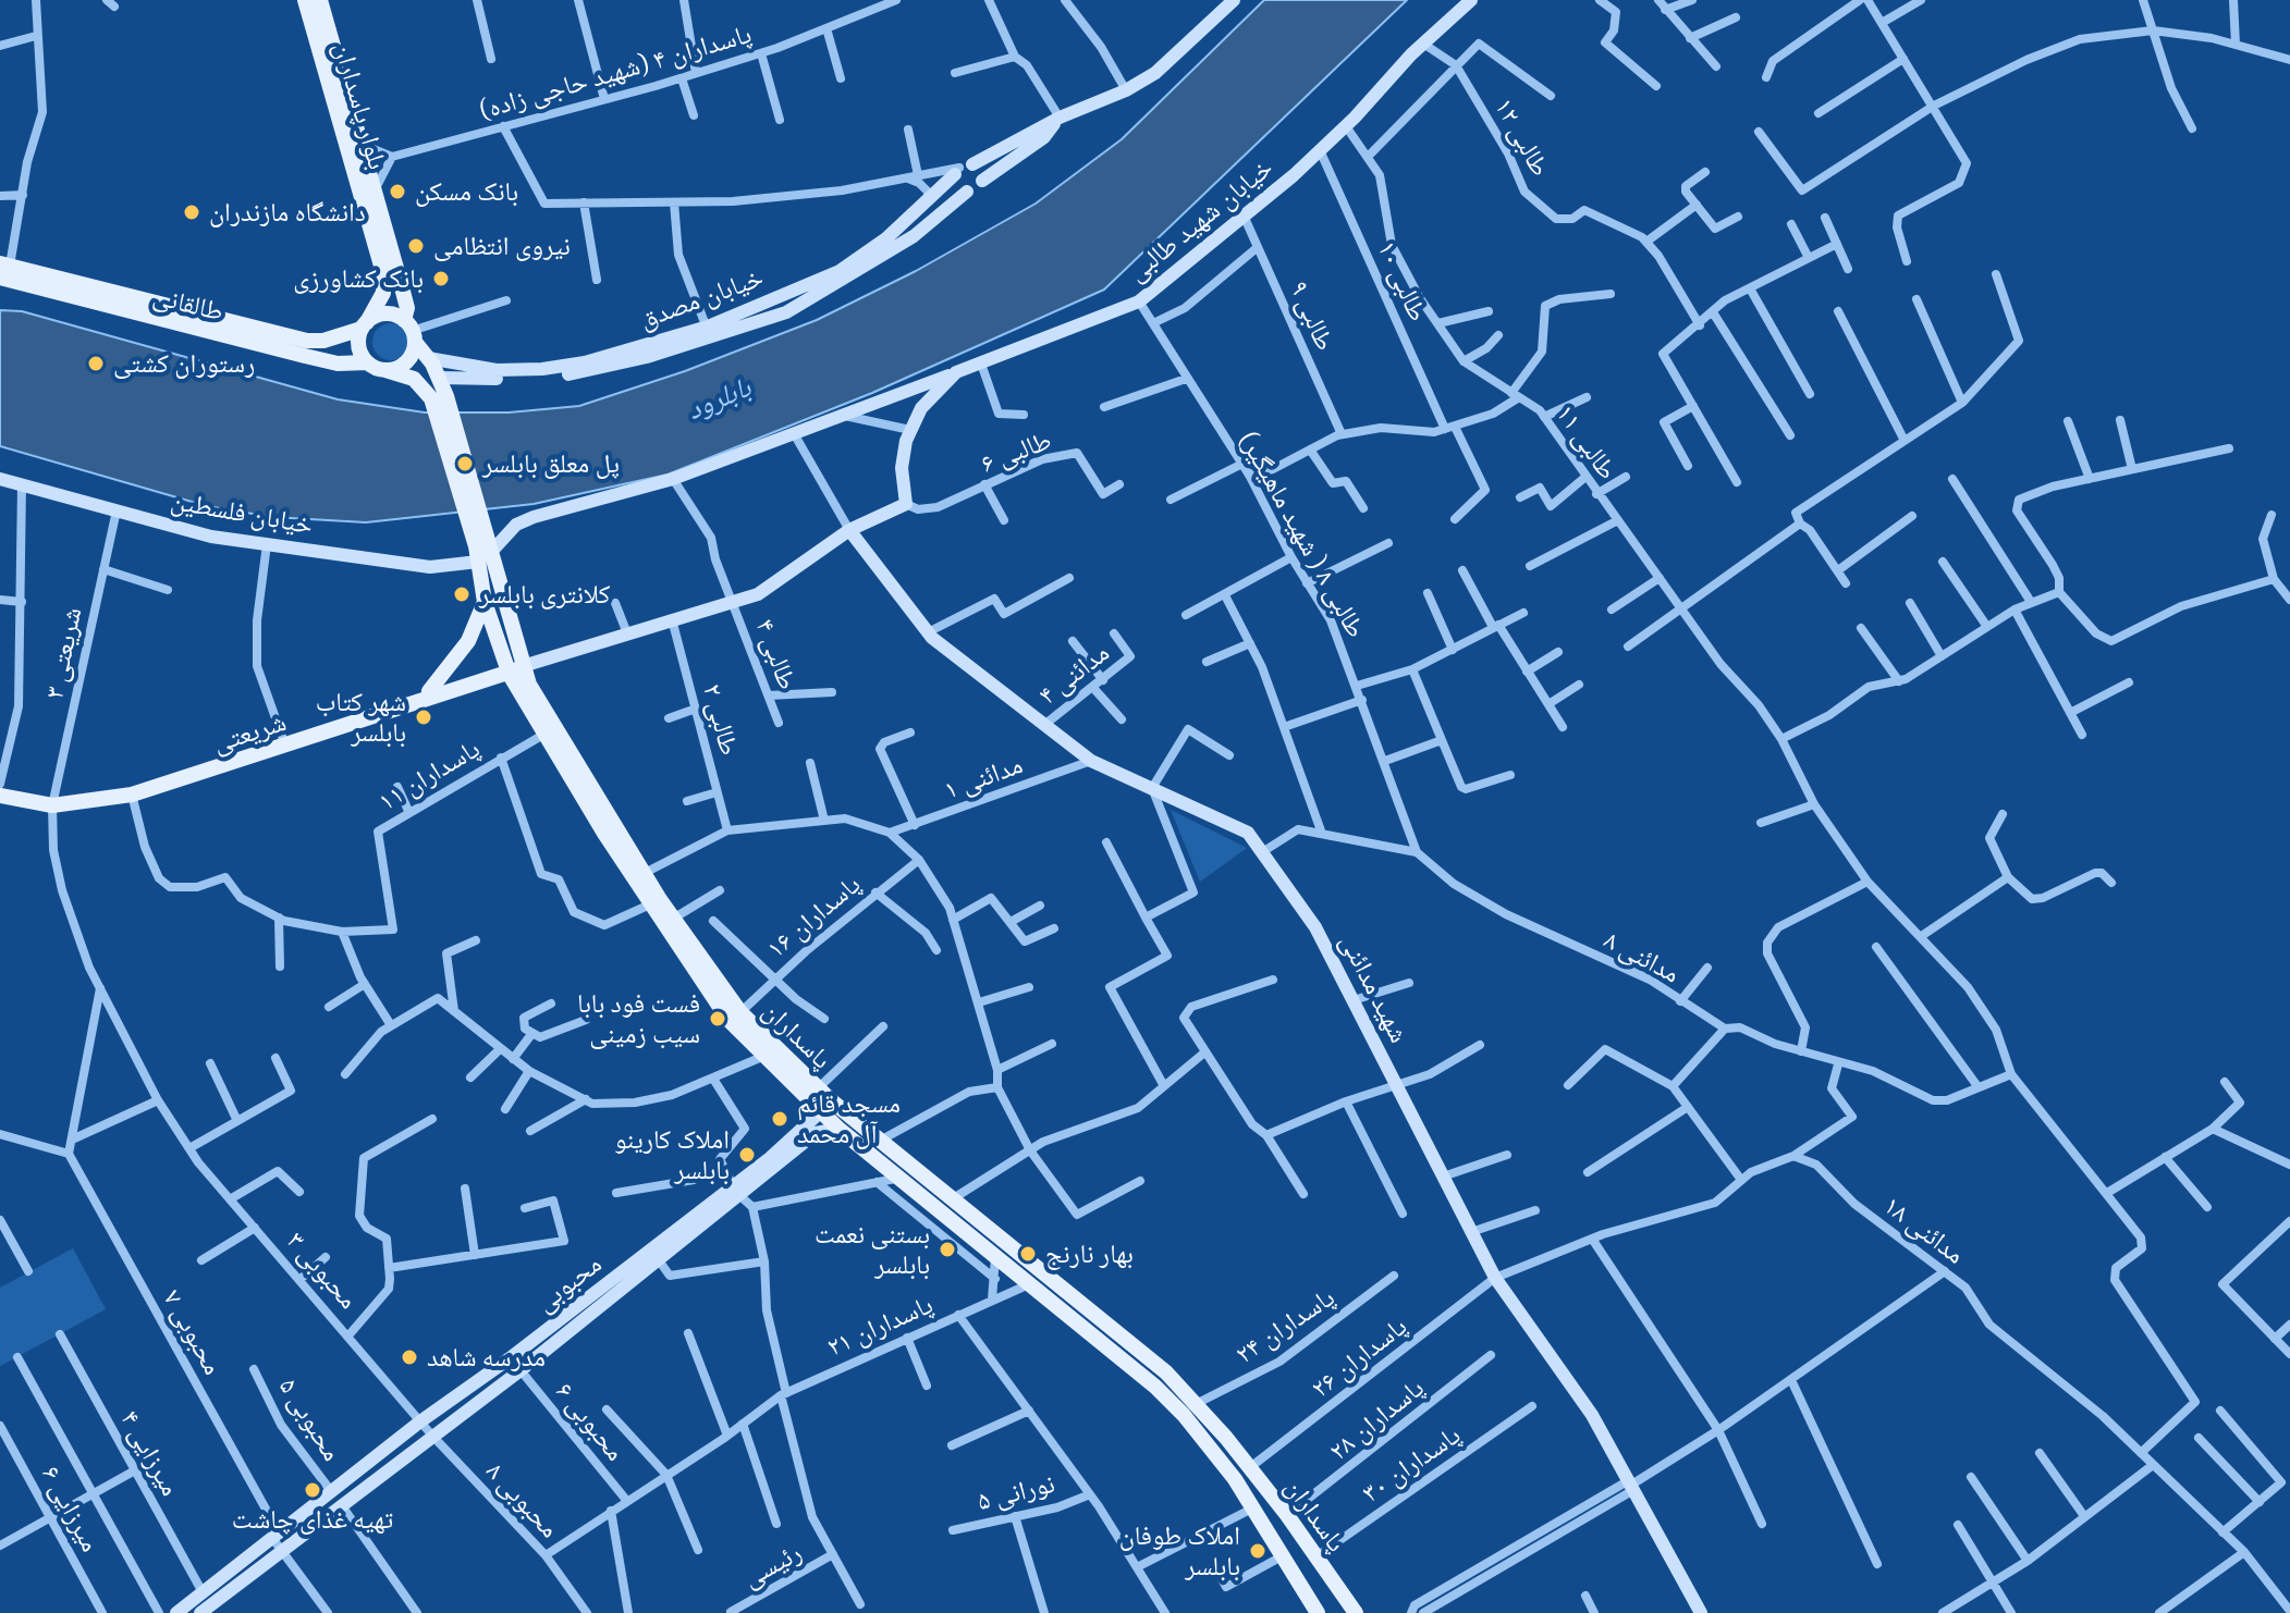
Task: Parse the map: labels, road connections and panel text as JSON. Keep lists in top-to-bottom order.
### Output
{
  "streets": {
    "main road": [
      "بلوار پاسداران",
      "طالقانی",
      "شریعتی",
      "پاسداران"
    ],
    "street": [
      "پاسداران ۴ (شهید حاجی زاده)",
      "طالبی ۱۲",
      "خیابان شهید طالبی",
      "طالبی ۱۰",
      "خیابان مصدق",
      "طالبی ۹",
      "طالبی ۱۱",
      "طالبی ۶",
      "خیابان فلسطین",
      "طالبی ۸ ( شهید ماهیگیر)",
      "شریعتی ۳",
      "طالبی ۴",
      "مدائنی ۴",
      "طالبی ۲",
      "پاسداران ۱۱",
      "مدائنی ۱",
      "پاسداران ۱۶",
      "مدائنی ۸",
      "شهید مدائنی",
      "مدائنی ۱۸",
      "محبوبی ۳",
      "محبوبی",
      "پاسداران ۲۱",
      "پاسداران ۲۴",
      "محبوبی ۷",
      "پاسداران ۲۶",
      "محبوبی ۵",
      "پاسداران ۲۸",
      "محبوبی ۶",
      "میرزایی ۴",
      "پاسداران ۳۰",
      "نورانی ۵",
      "محبوبی ۸",
      "میرزایی ۶",
      "رئیسی"
    ]
  },
  "crossings": [
    ["بلوار پاسداران", "طالقانی"],
    ["طالبی ۱۲", "خیابان شهید طالبی"],
    ["خیابان شهید طالبی", "طالبی ۱۰"],
    ["خیابان شهید طالبی", "طالبی ۹"],
    ["خیابان شهید طالبی", "طالبی ۱۱"],
    ["خیابان شهید طالبی", "طالبی ۶"],
    ["خیابان شهید طالبی", "طالبی ۸ ( شهید ماهیگیر)"],
    ["طالبی ۱۱", "مدائنی ۸"],
    ["خیابان فلسطین", "شریعتی ۳"],
    ["خیابان فلسطین", "پاسداران"],
    ["طالبی ۸ ( شهید ماهیگیر)", "مدائنی ۸"],
    ["شریعتی ۳", "شریعتی"],
    ["شریعتی ۳", "محبوبی ۳"],
    ["مدائنی ۴", "شهید مدائنی"],
    ["شریعتی", "پاسداران"],
    ["پاسداران ۱۱", "پاسداران"],
    ["مدائنی ۱", "شهید مدائنی"],
    ["پاسداران ۱۶", "پاسداران"],
    ["مدائنی ۸", "شهید مدائنی"],
    ["شهید مدائنی", "پاسداران ۲۶"],
    ["پاسداران", "محبوبی"],
    ["پاسداران", "پاسداران ۲۱"],
    ["پاسداران", "پاسداران ۲۴"],
    ["پاسداران", "پاسداران ۲۶"],
    ["پاسداران", "پاسداران ۲۸"],
    ["پاسداران", "پاسداران ۳۰"],
    ["محبوبی ۳", "محبوبی"],
    ["محبوبی ۳", "محبوبی ۸"],
    ["محبوبی", "محبوبی ۷"],
    ["محبوبی", "محبوبی ۵"],
    ["محبوبی", "محبوبی ۶"],
    ["محبوبی", "میرزایی ۴"],
    ["محبوبی", "محبوبی ۸"],
    ["پاسداران ۲۱", "محبوبی ۶"],
    ["پاسداران ۲۱", "محبوبی ۸"]
  ],
  "water": ["بابلرود"],
  "places": [
    "بانک مسکن",
    "دانشگاه مازندران",
    "نیروی انتظامی",
    "بانک کشاورزی",
    "رستوران کشتی",
    "پل معلق بابلسر",
    "کلانتری بابلسر",
    "شهر کتاب بابلسر",
    "فست فود بابا سیب زمینی",
    "مسجد قائم آل محمد",
    "املاک کارینو بابلسر",
    "بستنی نعمت بابلسر",
    "بهار نارنج",
    "مدرسه شاهد",
    "تهیه غذای چاشت",
    "املاک طوفان بابلسر"
  ]
}
